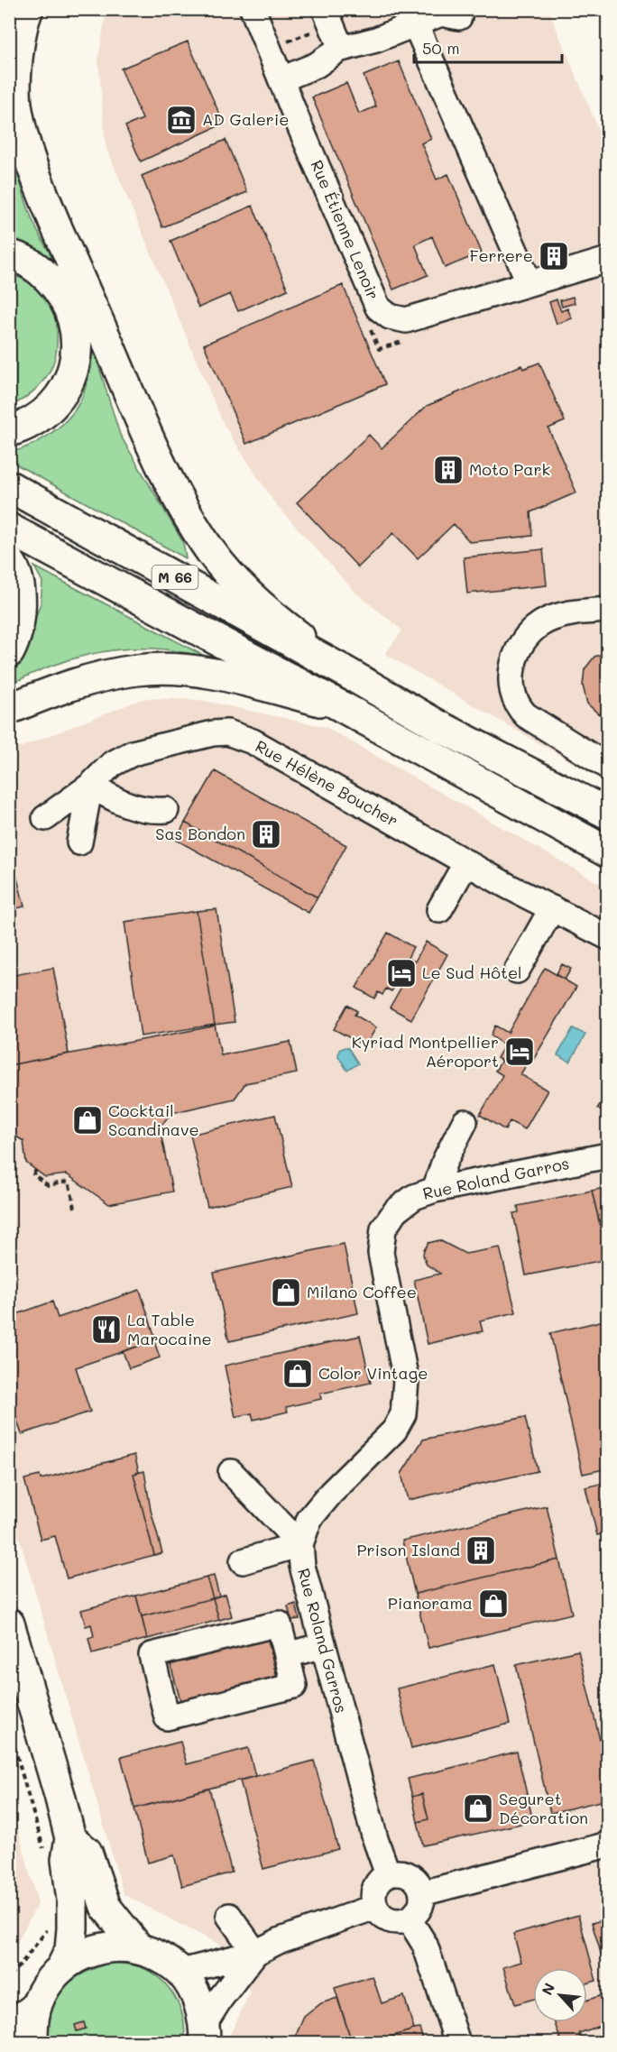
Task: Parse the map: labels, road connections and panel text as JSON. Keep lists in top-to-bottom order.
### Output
{
  "streets": {
    "main road": ["M 66"],
    "street": ["Rue Étienne Lenoir", "Rue Hélène Boucher", "Rue Roland Garros"]
  },
  "places": {
    "museum": ["AD Galerie"],
    "building": [
      "Ferrere",
      "Moto Park",
      "Sas Bondon",
      "Prison Island"
    ],
    "hotel": ["Le Sud Hôtel", "Kyriad Montpellier Aéroport"],
    "shop": [
      "Cocktail Scandinave",
      "Milano Coffee",
      "Color Vintage",
      "Pianorama",
      "Seguret Décoration"
    ],
    "restaurant": ["La Table Marocaine"]
  },
  "scale_bar": "50 m",
  "north": "top left"
}
